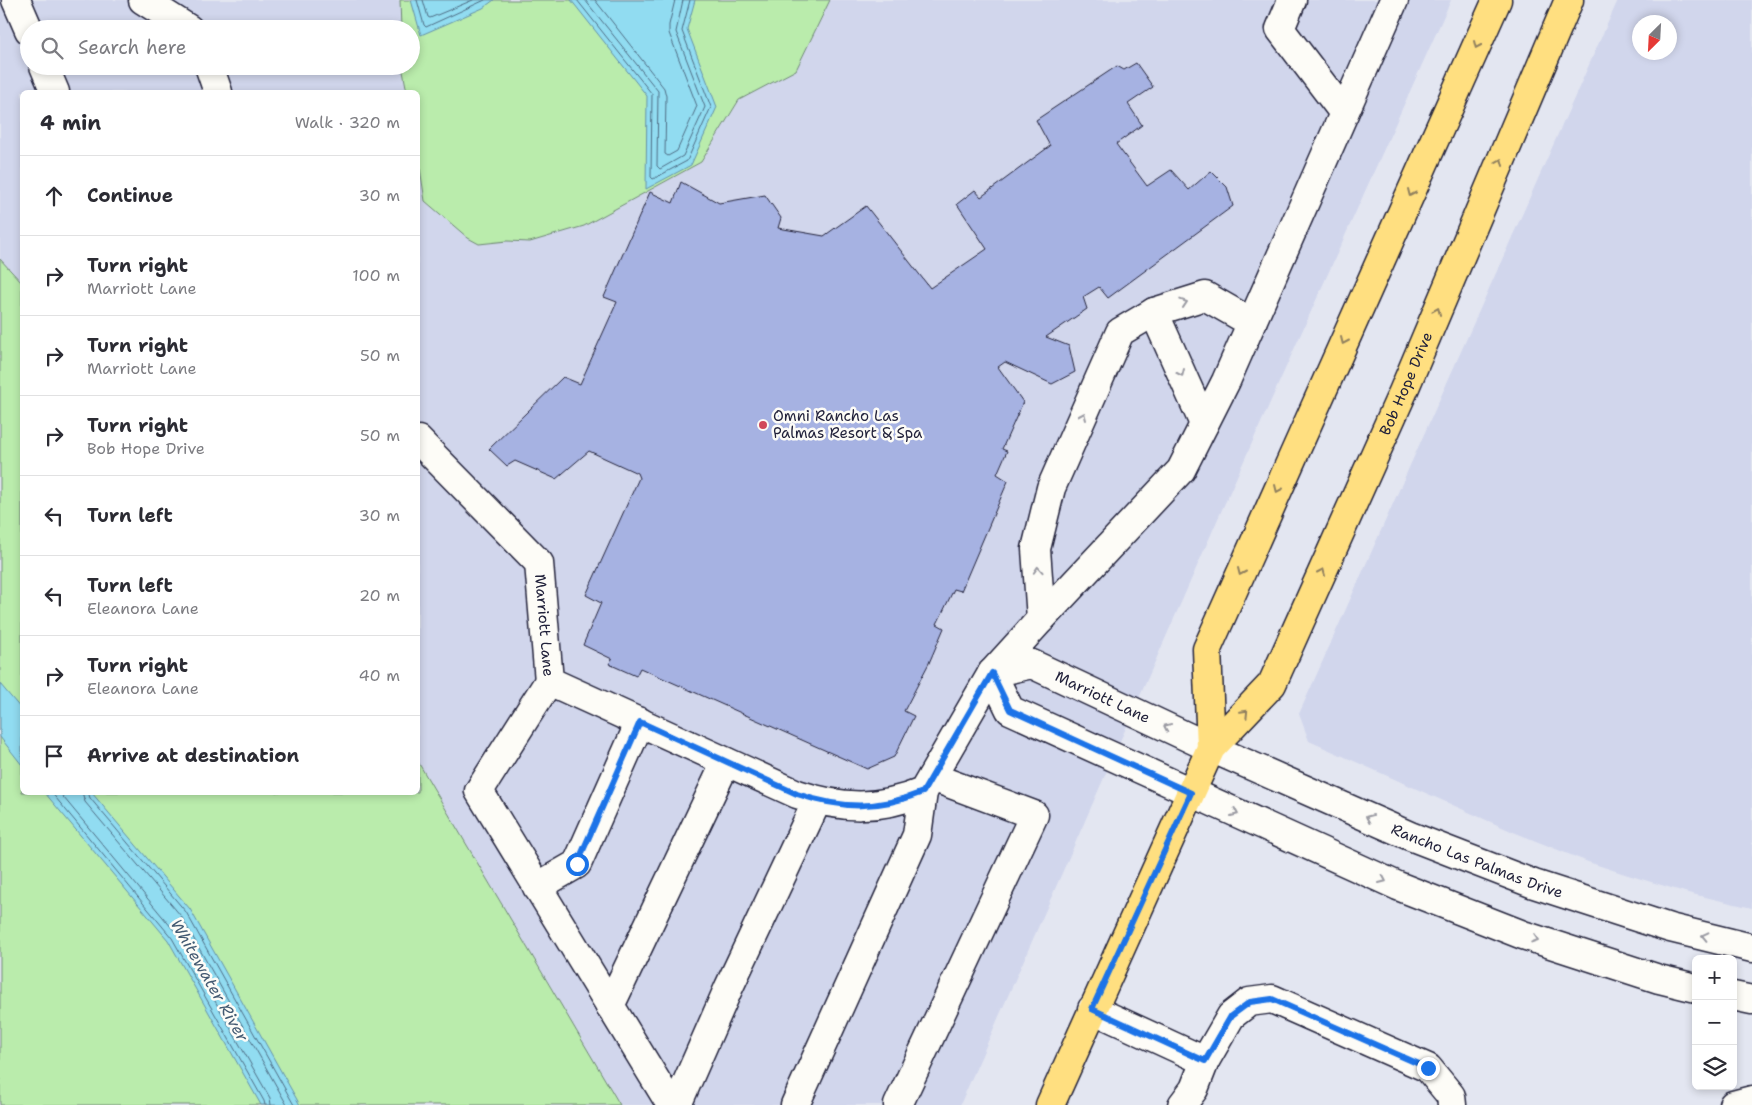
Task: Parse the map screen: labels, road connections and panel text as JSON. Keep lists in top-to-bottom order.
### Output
{
  "streets": {
    "main road": ["Bob Hope Drive"],
    "street": ["Marriott Lane", "Rancho Las Palmas Drive"]
  },
  "crossings": [
    ["Bob Hope Drive", "Marriott Lane"],
    ["Bob Hope Drive", "Rancho Las Palmas Drive"],
    ["Marriott Lane", "Rancho Las Palmas Drive"]
  ],
  "water": ["Whitewater River"],
  "places": ["Omni Rancho Las Palmas Resort & Spa"],
  "north": "bottom left",
  "page": {
    "search": "Search here",
    "heading": ["4 min", "Walk · 320 m"],
    "list": [
      ["Continue", "30 m"],
      ["Turn right", "Marriott Lane", "100 m"],
      ["Turn right", "Marriott Lane", "50 m"],
      ["Turn right", "Bob Hope Drive", "50 m"],
      ["Turn left", "30 m"],
      ["Turn left", "Eleanora Lane", "20 m"],
      ["Turn right", "Eleanora Lane", "40 m"],
      "Arrive at destination"
    ],
    "map_buttons": ["+", "−"]
  }
}
